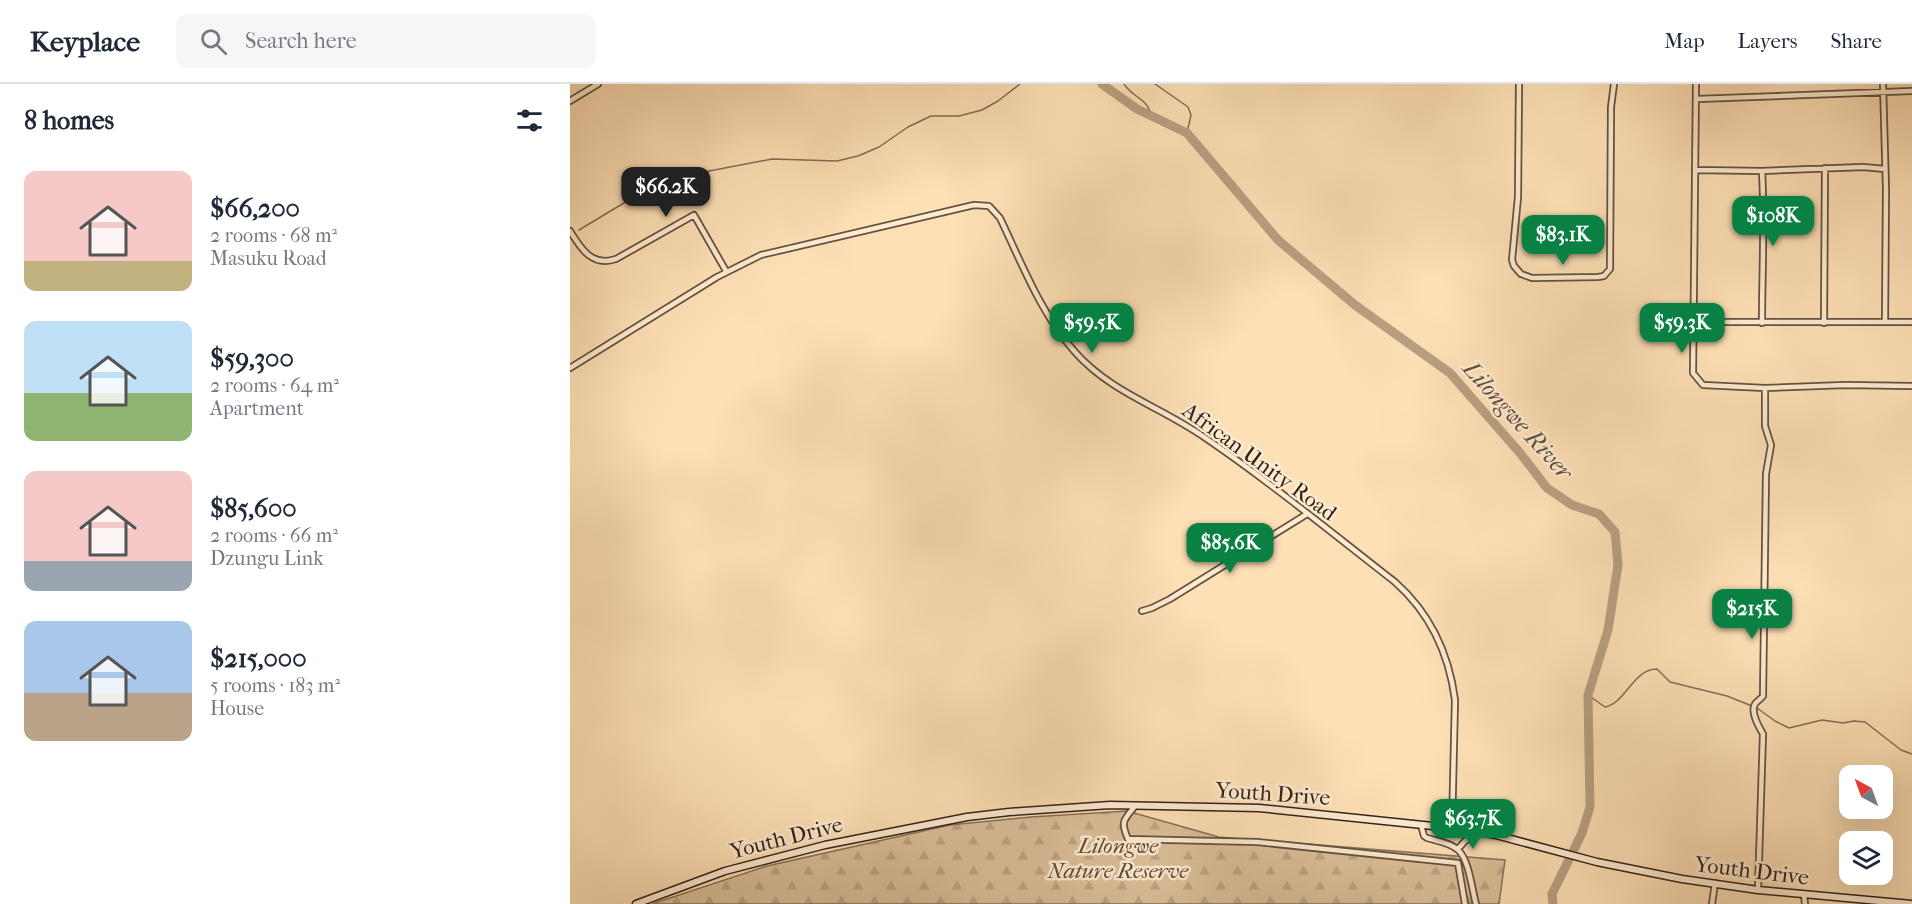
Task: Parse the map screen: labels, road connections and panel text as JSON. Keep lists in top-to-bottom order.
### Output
{
  "streets": {
    "street": ["African Unity Road", "Youth Drive"]
  },
  "crossings": [
    ["African Unity Road", "Youth Drive"]
  ],
  "water": ["Lilongwe River"],
  "parks": ["Lilongwe Nature Reserve"],
  "north": "top left",
  "page": {
    "header": "Keyplace",
    "search": "Search here",
    "nav": ["Map", "Layers", "Share"],
    "heading": "8 homes",
    "list": [
      {
        "name": "$66,200",
        "note": "2 rooms · 68 m² · Masuku Road"
      },
      {
        "name": "$59,300",
        "note": "2 rooms · 64 m² · Apartment"
      },
      {
        "name": "$85,600",
        "note": "2 rooms · 66 m² · Dzungu Link"
      },
      {
        "name": "$215,000",
        "note": "5 rooms · 183 m² · House"
      }
    ],
    "price": [
      "$66.2K",
      "$108K",
      "$83.1K",
      "$59.5K",
      "$59.3K",
      "$85.6K",
      "$215K",
      "$63.7K"
    ]
  }
}
